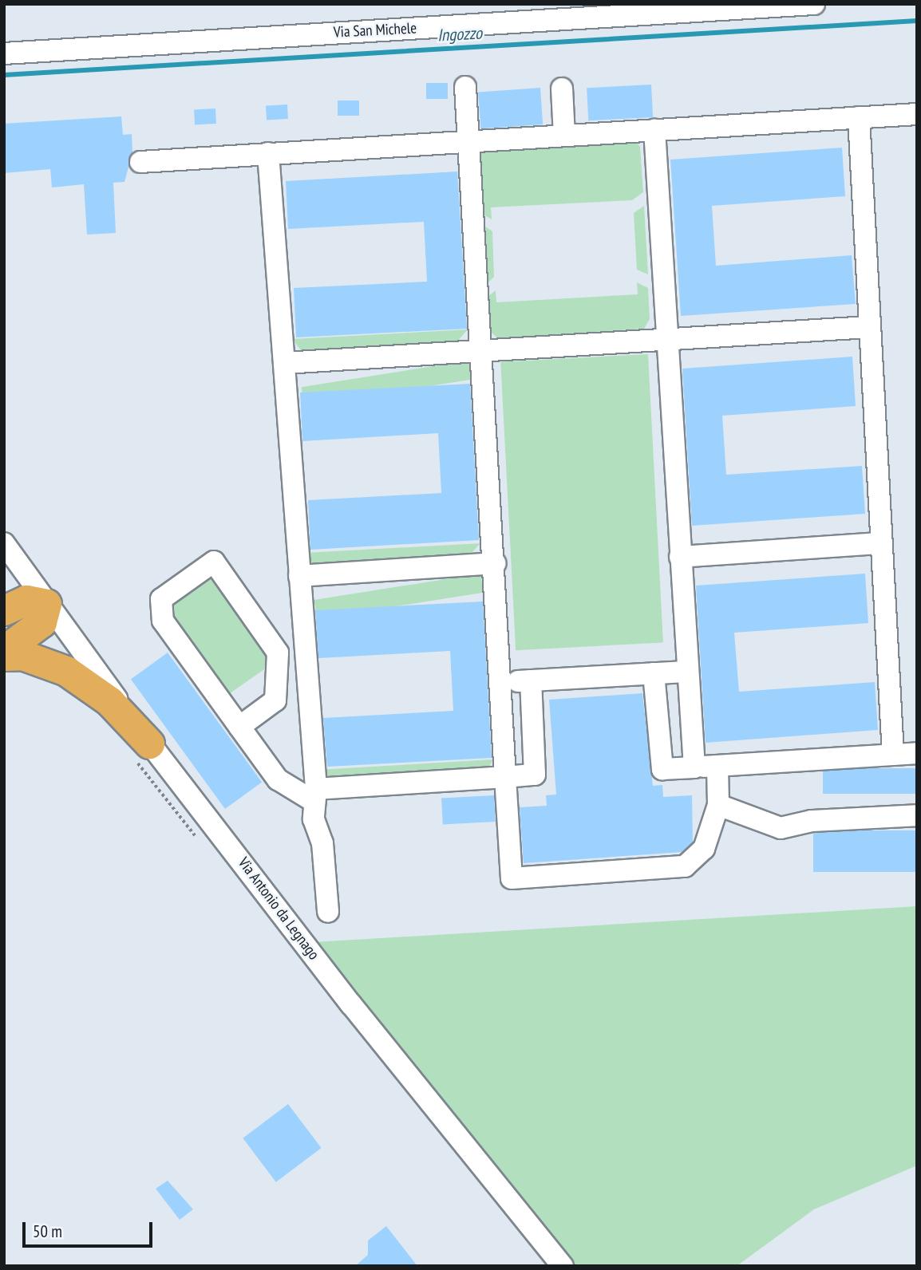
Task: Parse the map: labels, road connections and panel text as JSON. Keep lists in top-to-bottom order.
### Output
{
  "streets": {
    "street": ["Via San Michele", "Via Antonio da Legnago"]
  },
  "water": ["Ingozzo"],
  "scale_bar": "50 m"
}
